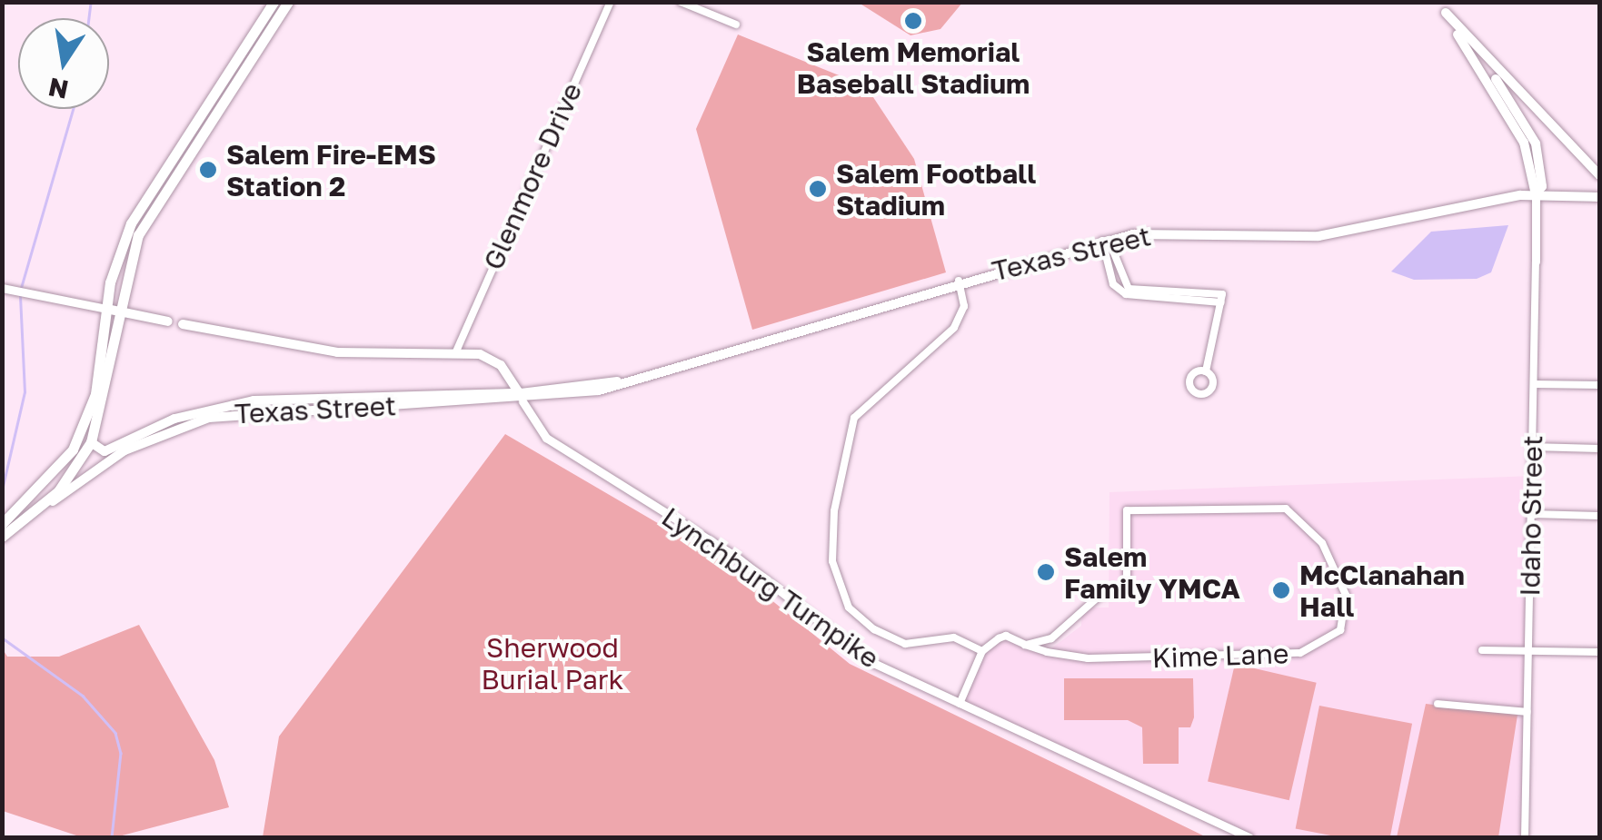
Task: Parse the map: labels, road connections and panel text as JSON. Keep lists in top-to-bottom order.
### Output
{
  "streets": {
    "main road": ["Texas Street", "Lynchburg Turnpike"],
    "street": ["Glenmore Drive", "Idaho Street", "Kime Lane"]
  },
  "crossings": [
    ["Glenmore Drive", "Lynchburg Turnpike"],
    ["Texas Street", "Idaho Street"],
    ["Texas Street", "Lynchburg Turnpike"]
  ],
  "parks": ["Sherwood Burial Park"],
  "places": [
    "Salem Memorial Baseball Stadium",
    "Salem Fire-EMS Station 2",
    "Salem Football Stadium",
    "Salem Family YMCA",
    "McClanahan Hall"
  ],
  "north": "bottom"
}
